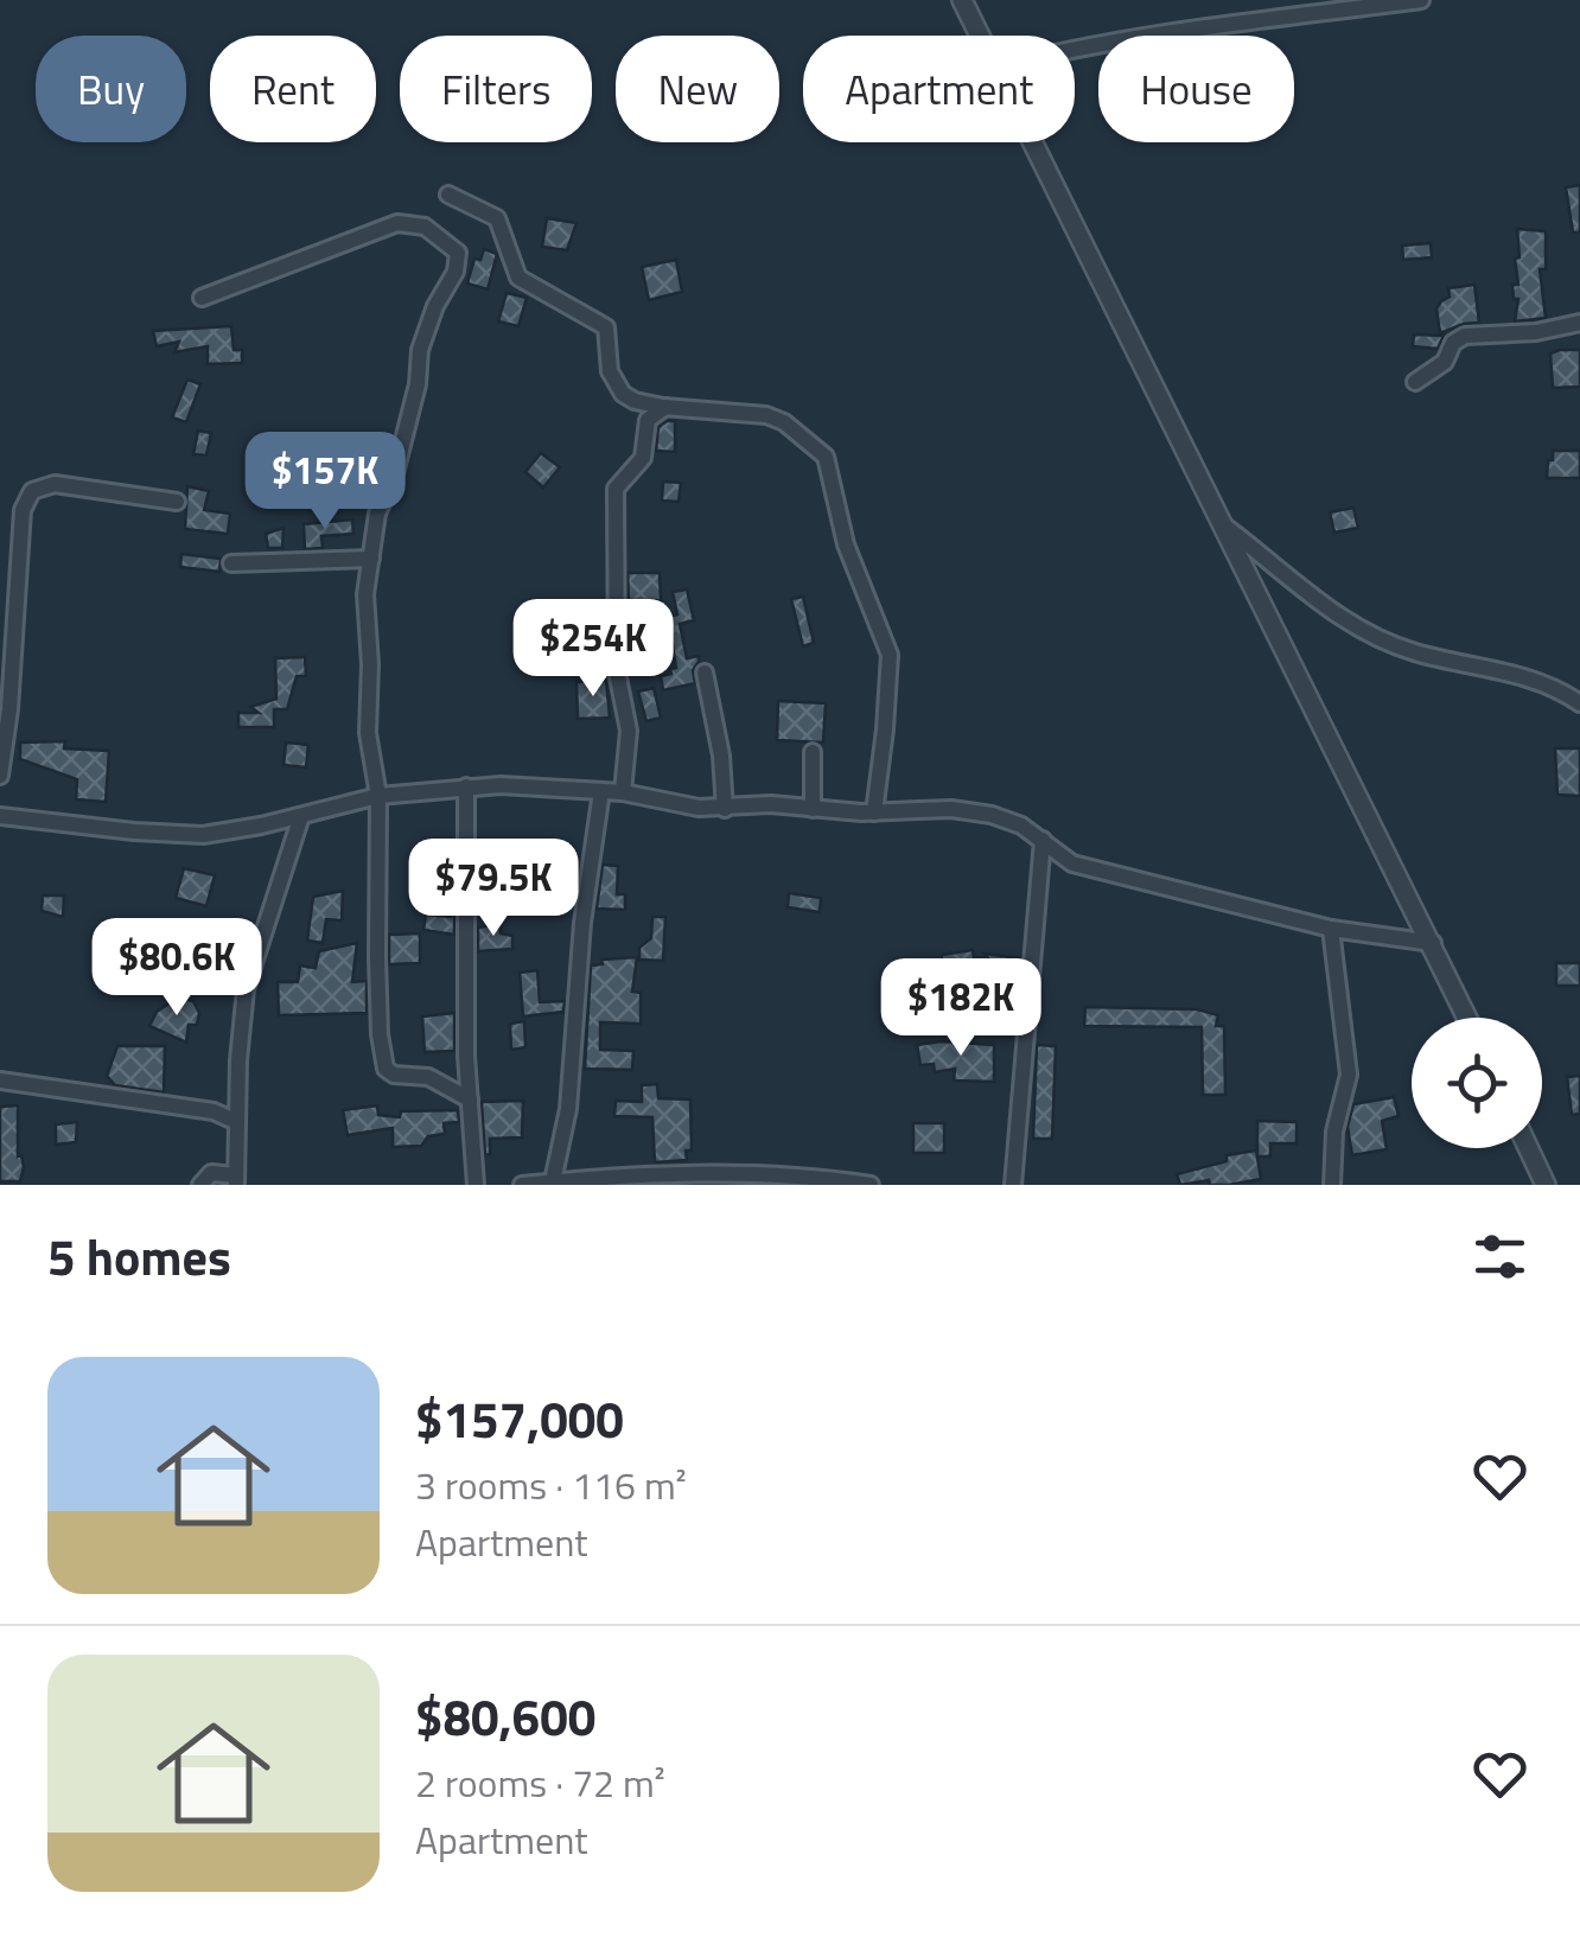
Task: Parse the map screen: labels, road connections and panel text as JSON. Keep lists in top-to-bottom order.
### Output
{
  "page": {
    "chip": [
      "Buy",
      "Rent",
      "Filters",
      "New",
      "Apartment",
      "House"
    ],
    "price": [
      "$157K",
      "$254K",
      "$79.5K",
      "$80.6K",
      "$182K"
    ],
    "heading": "5 homes",
    "list": [
      {
        "name": "$157,000",
        "note": "3 rooms · 116 m² · Apartment"
      },
      {
        "name": "$80,600",
        "note": "2 rooms · 72 m² · Apartment"
      }
    ]
  }
}
